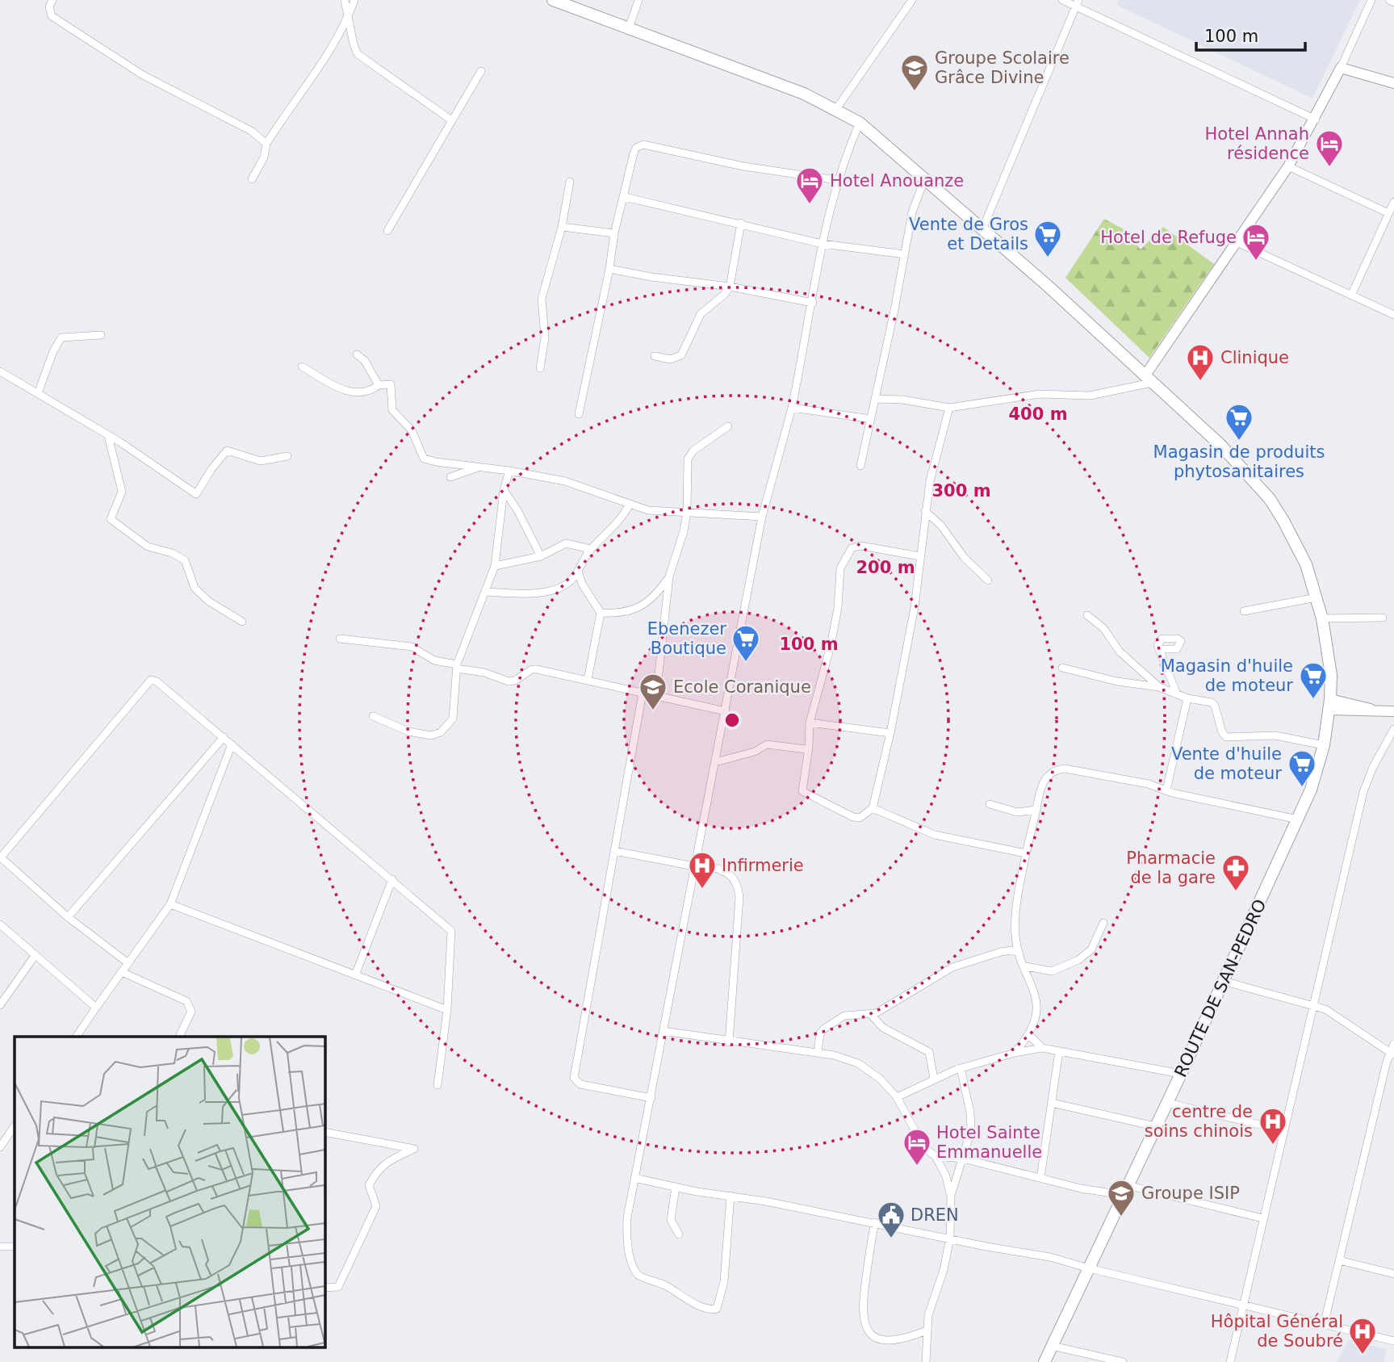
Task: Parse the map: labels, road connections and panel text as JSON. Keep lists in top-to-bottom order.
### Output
{
  "streets": {
    "main road": ["ROUTE DE SAN-PEDRO"]
  },
  "places": {
    "school or university": ["Groupe Scolaire Grâce Divine", "Ecole Coranique", "Groupe ISIP"],
    "hotel": [
      "Hotel Annah résidence",
      "Hotel Anouanze",
      "Hotel de Refuge",
      "Hotel Sainte Emmanuelle"
    ],
    "supermarket": [
      "Vente de Gros et Details",
      "Magasin de produits phytosanitaires",
      "Ebenezer Boutique",
      "Magasin d'huile de moteur",
      "Vente d'huile de moteur"
    ],
    "hospital": [
      "Clinique",
      "Infirmerie",
      "centre de soins chinois",
      "Hôpital Général de Soubré"
    ],
    "pharmacy": ["Pharmacie de la gare"],
    "public building": ["DREN"]
  },
  "scale_bar": "100 m",
  "rings": [
    "400 m",
    "300 m",
    "200 m",
    "100 m"
  ]
}
